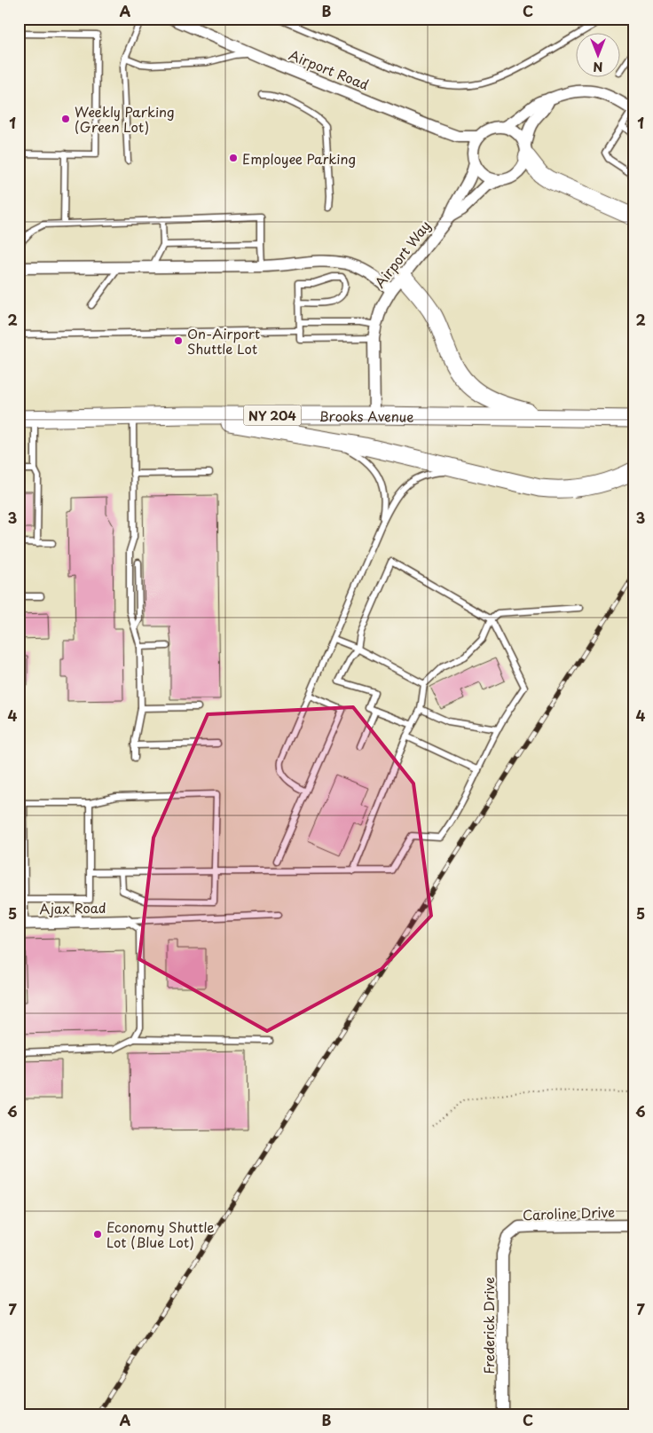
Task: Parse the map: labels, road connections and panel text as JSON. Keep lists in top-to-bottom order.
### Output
{
  "streets": {
    "main road": ["NY 204", "Brooks Avenue"],
    "street": [
      "Airport Road",
      "Airport Way",
      "Ajax Road",
      "Caroline Drive",
      "Frederick Drive"
    ]
  },
  "crossings": [
    ["Airport Road", "Airport Way"],
    ["Airport Way", "Brooks Avenue"],
    ["Caroline Drive", "Frederick Drive"]
  ],
  "places": [
    "Weekly Parking (Green Lot)",
    "Employee Parking",
    "On-Airport Shuttle Lot",
    "Economy Shuttle Lot (Blue Lot)"
  ],
  "north": "bottom",
  "grid": {
    "columns": ["A", "B", "C"],
    "rows": [
      "1",
      "2",
      "3",
      "4",
      "5",
      "6",
      "7"
    ]
  }
}
